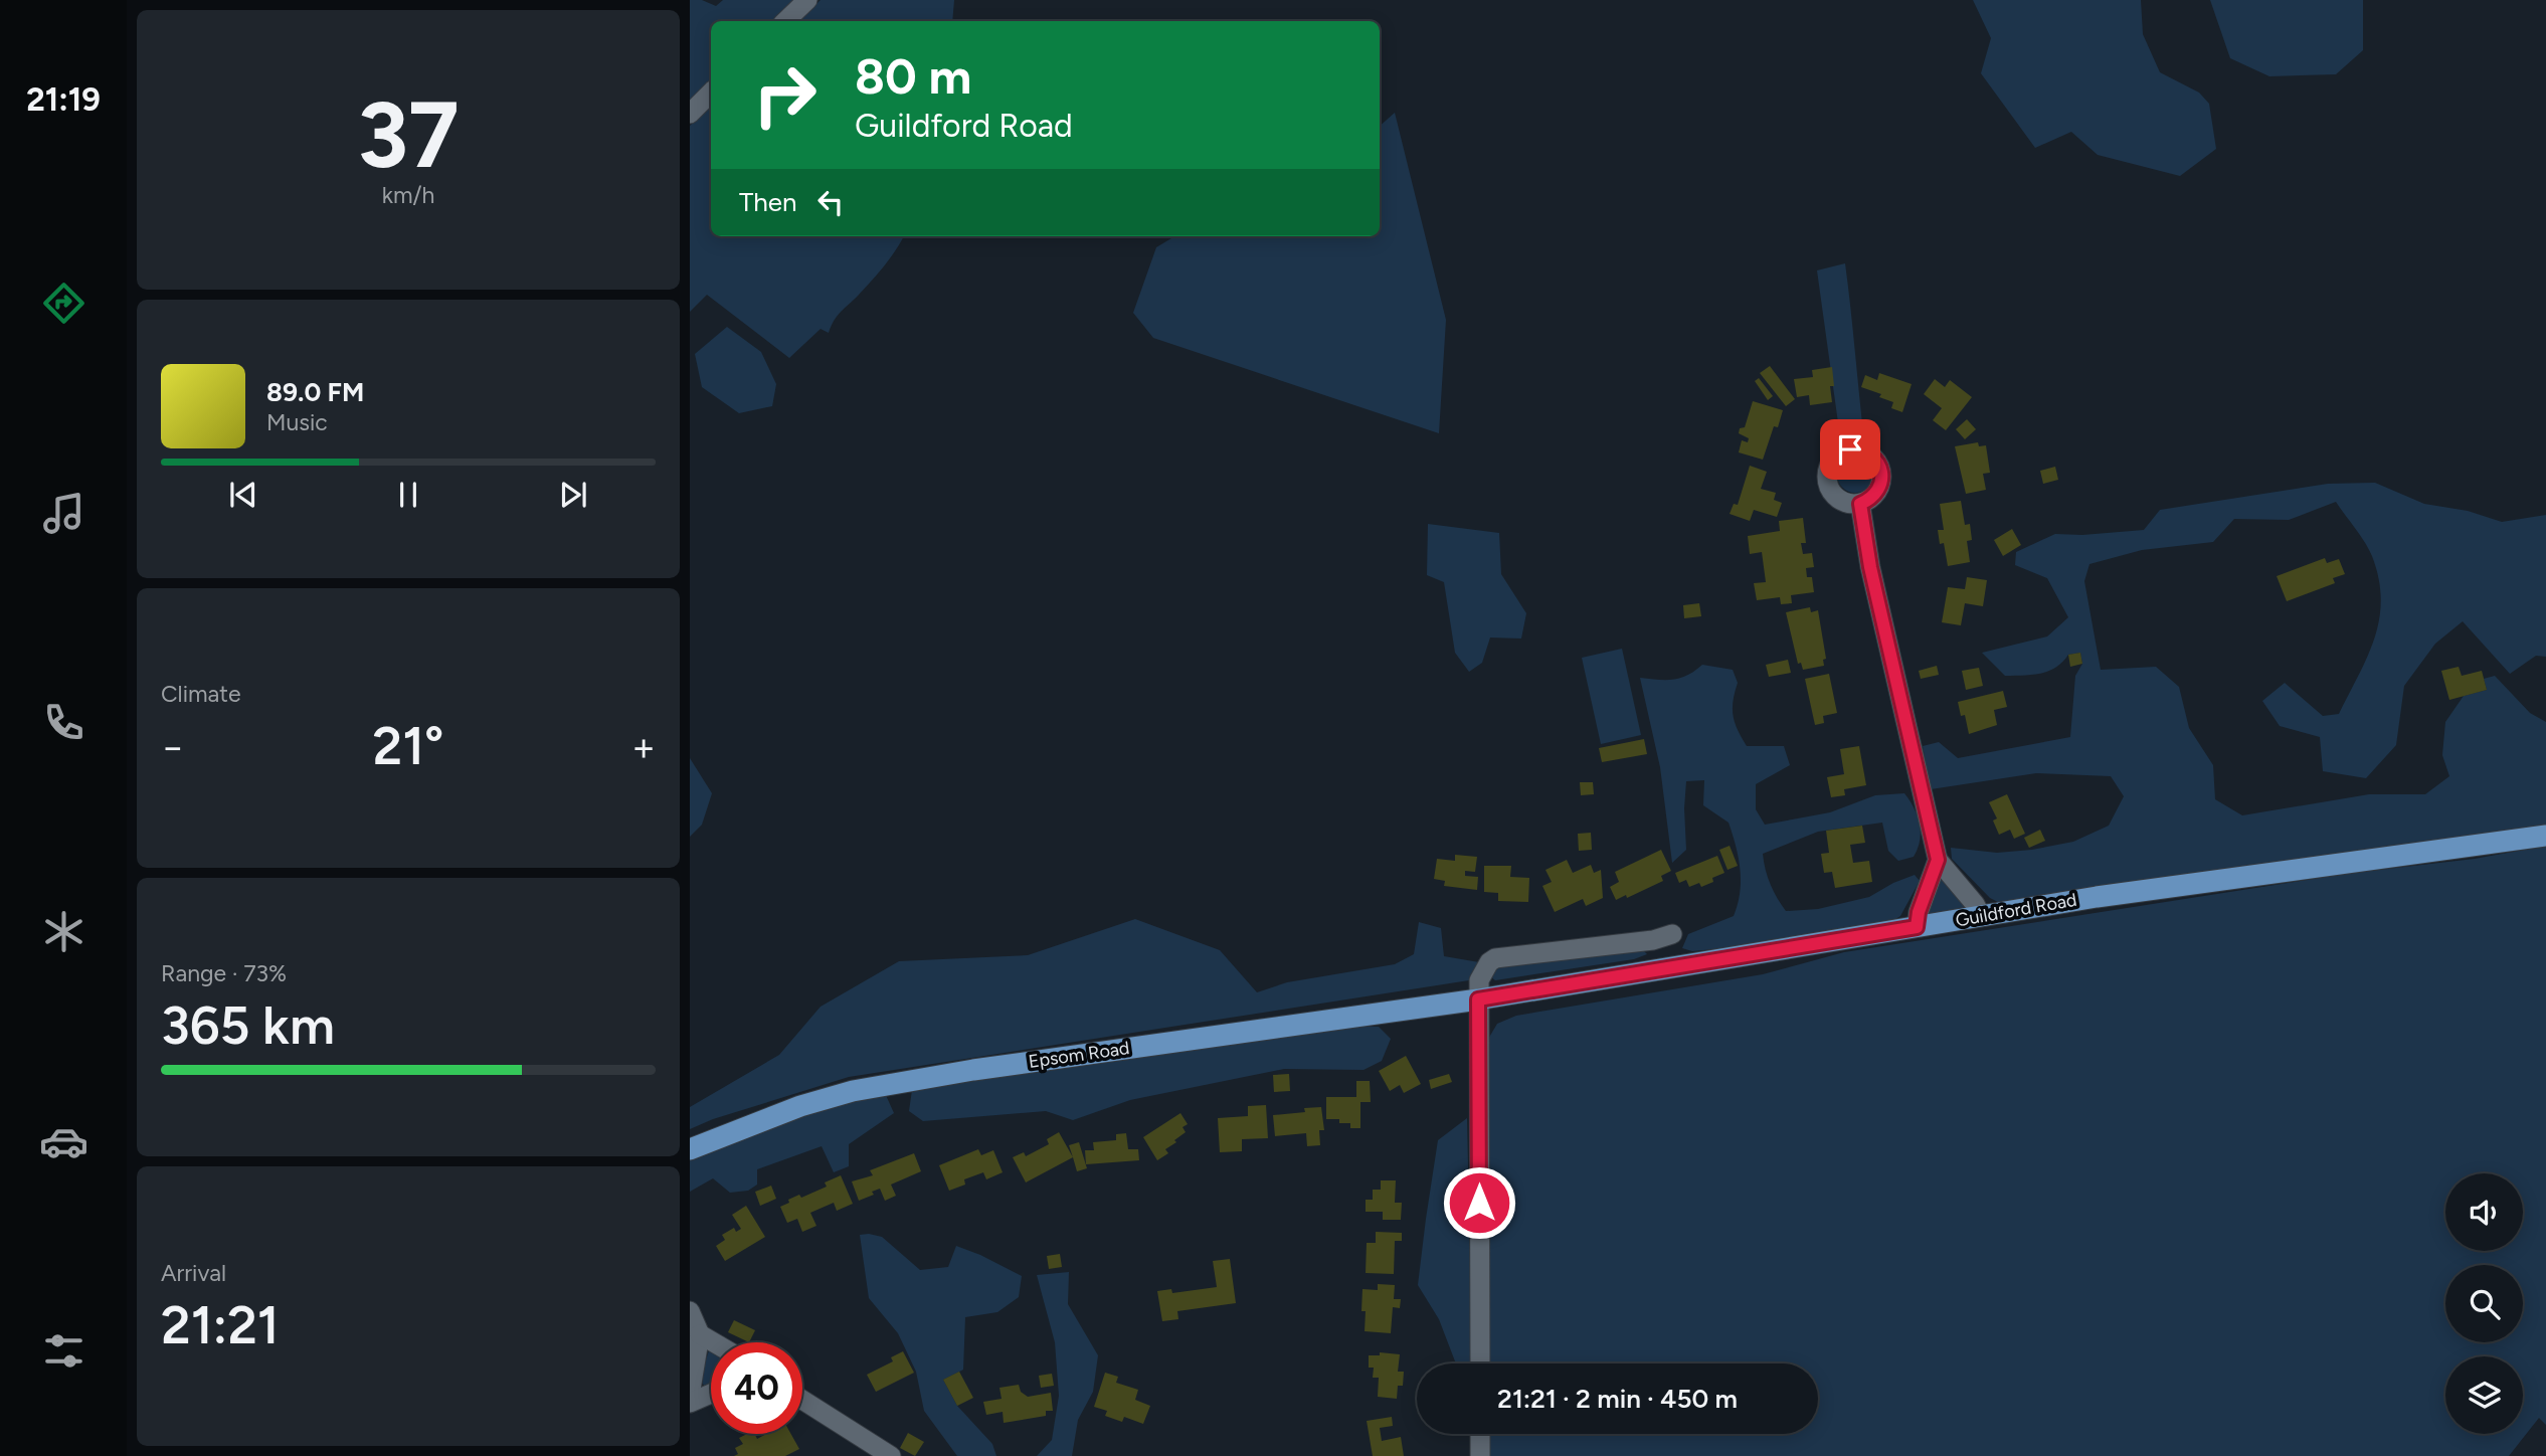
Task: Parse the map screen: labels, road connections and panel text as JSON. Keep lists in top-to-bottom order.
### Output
{
  "streets": {
    "main road": ["Guildford Road", "Epsom Road"]
  },
  "crossings": [
    ["Guildford Road", "Epsom Road"]
  ],
  "page": {
    "tabs": "21:19",
    "tile": [
      ["37", "km/h"],
      "Climate",
      ["Range · 73%", "365 km"],
      ["Arrival", "21:21"]
    ],
    "turn": ["80 m", "Guildford Road"],
    "then": "Then",
    "song": ["89.0 FM", "Music"],
    "heat": ["−", "21°", "+"],
    "limit": "40",
    "trip": "21:21 · 2 min · 450 m"
  }
}
